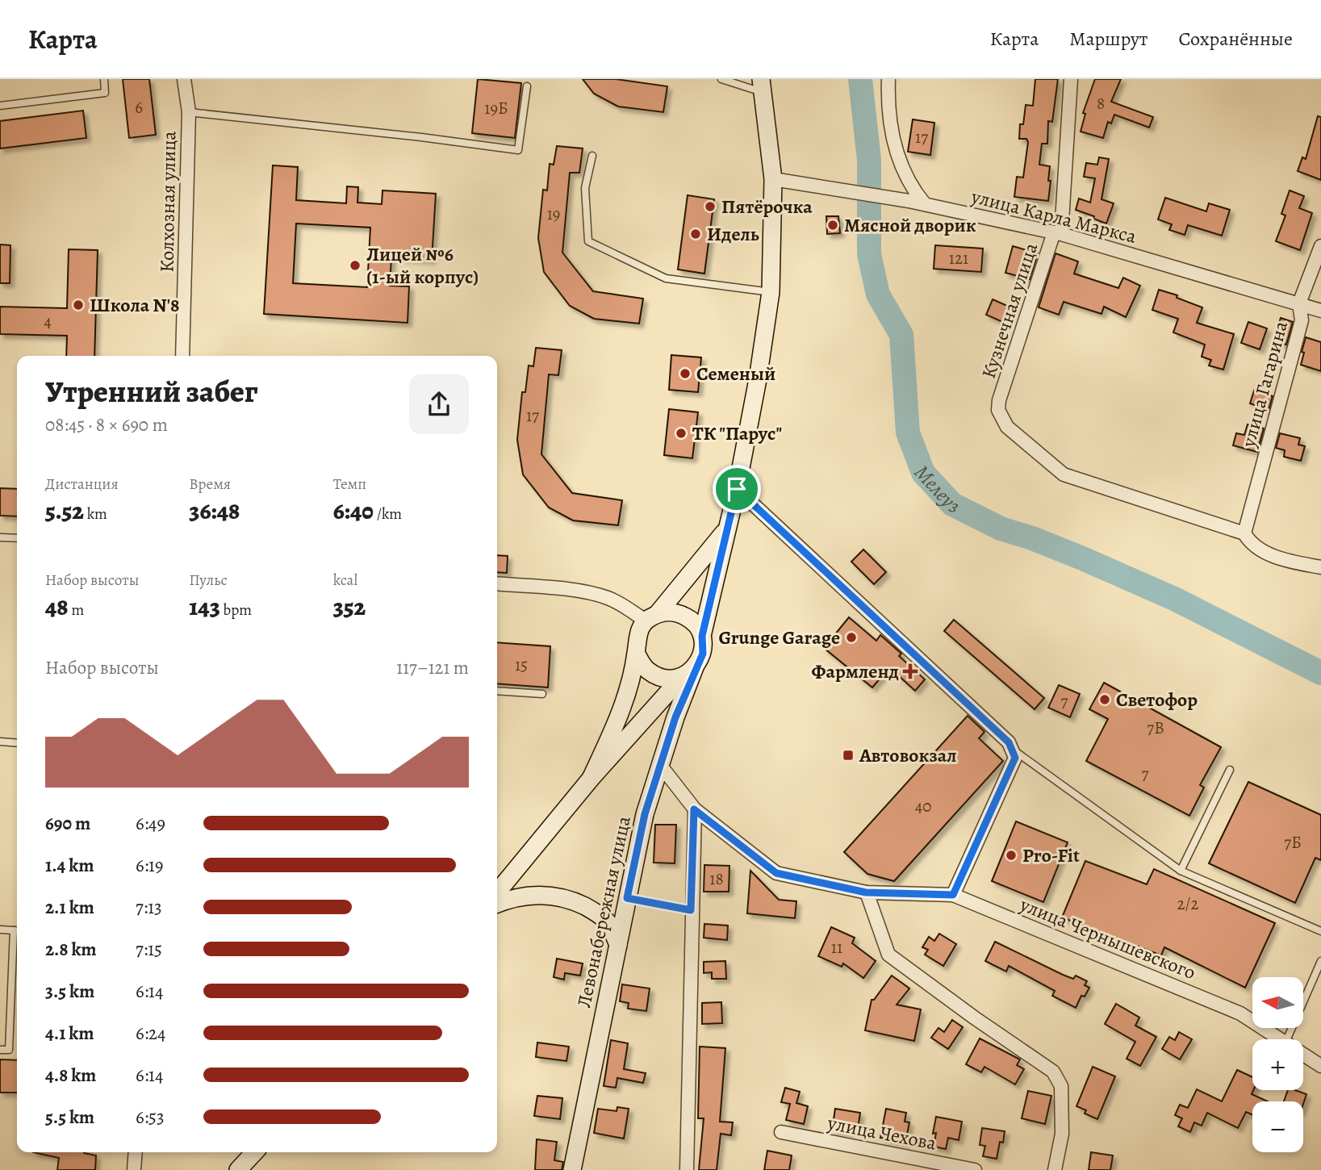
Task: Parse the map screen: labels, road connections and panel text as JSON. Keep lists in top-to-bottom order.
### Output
{
  "streets": {
    "main road": ["Левонабережная улица"],
    "street": [
      "Колхозная улица",
      "улица Карла Маркса",
      "Кузнечная улица",
      "улица Гагарина",
      "улица Чернышевского",
      "улица Чехова"
    ]
  },
  "crossings": [
    ["улица Карла Маркса", "Кузнечная улица"],
    ["улица Карла Маркса", "улица Гагарина"],
    ["Кузнечная улица", "улица Гагарина"],
    ["Левонабережная улица", "улица Чернышевского"]
  ],
  "water": ["Мелеуз"],
  "places": {
    "other": [
      "Пятёрочка",
      "Мясной дворик",
      "Идель",
      "Лицей №6 (1-ый корпус)",
      "Школа N'8",
      "Семеный",
      "ТК \"Парус\"",
      "Grunge Garage",
      "Светофор",
      "Pro-Fit"
    ],
    "health": ["Фармленд"],
    "transit": ["Автовокзал"]
  },
  "house_numbers": [
    "8",
    "6",
    "19Б",
    "17",
    "19",
    "121",
    "4",
    "17",
    "15",
    "7",
    "7В",
    "7",
    "40",
    "7Б",
    "18",
    "2/2",
    "11"
  ],
  "north": "left",
  "page": {
    "header": "Карта",
    "nav": ["Карта", "Маршрут", "Сохранённые"],
    "heading": ["Утренний забег", "08:45 · 8 × 690 m"],
    "stats": [
      ["Дистанция", "5.52 km"],
      ["Время", "36:48"],
      ["Темп", "6:40 /km"],
      ["Набор высоты", "48 m"],
      ["Пульс", "143 bpm"],
      ["kcal", "352"]
    ],
    "chart": ["Набор высоты", "117–121 m"],
    "list": [
      {
        "name": "690 m",
        "note": "6:49"
      },
      {
        "name": "1.4 km",
        "note": "6:19"
      },
      {
        "name": "2.1 km",
        "note": "7:13"
      },
      {
        "name": "2.8 km",
        "note": "7:15"
      },
      {
        "name": "3.5 km",
        "note": "6:14"
      },
      {
        "name": "4.1 km",
        "note": "6:24"
      },
      {
        "name": "4.8 km",
        "note": "6:14"
      },
      {
        "name": "5.5 km",
        "note": "6:53"
      }
    ],
    "map_buttons": ["+", "−"]
  }
}
